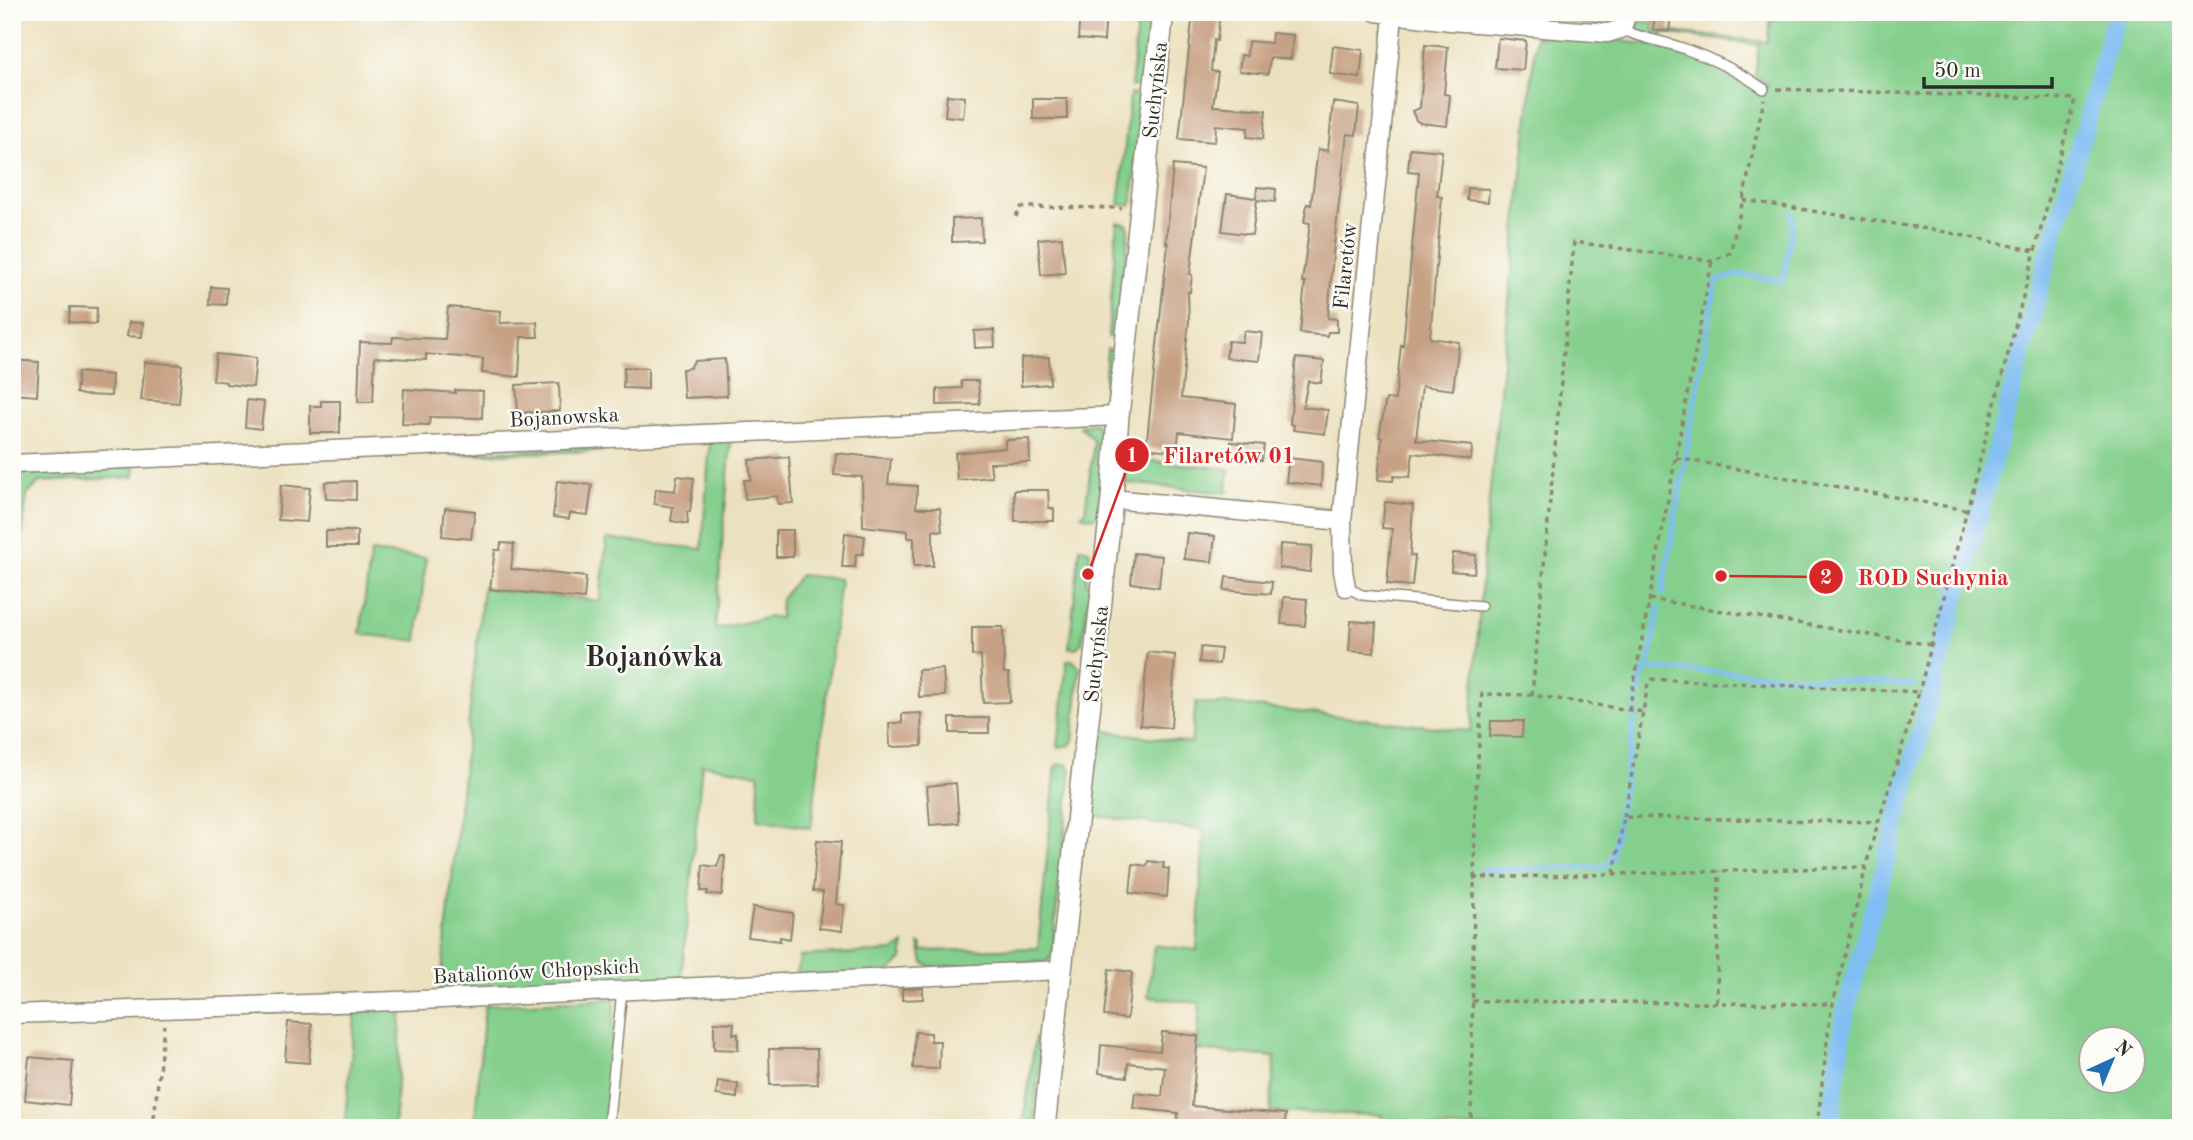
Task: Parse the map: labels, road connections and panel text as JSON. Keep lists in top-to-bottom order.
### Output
{
  "streets": {
    "street": [
      "Suchyńska",
      "Filaretów",
      "Bojanowska",
      "Batalionów Chłopskich"
    ]
  },
  "crossings": [
    ["Suchyńska", "Bojanowska"],
    ["Suchyńska", "Batalionów Chłopskich"]
  ],
  "districts": ["Bojanówka"],
  "places": ["Filaretów 01", "ROD Suchynia"],
  "scale_bar": "50 m",
  "north": "top right"
}
